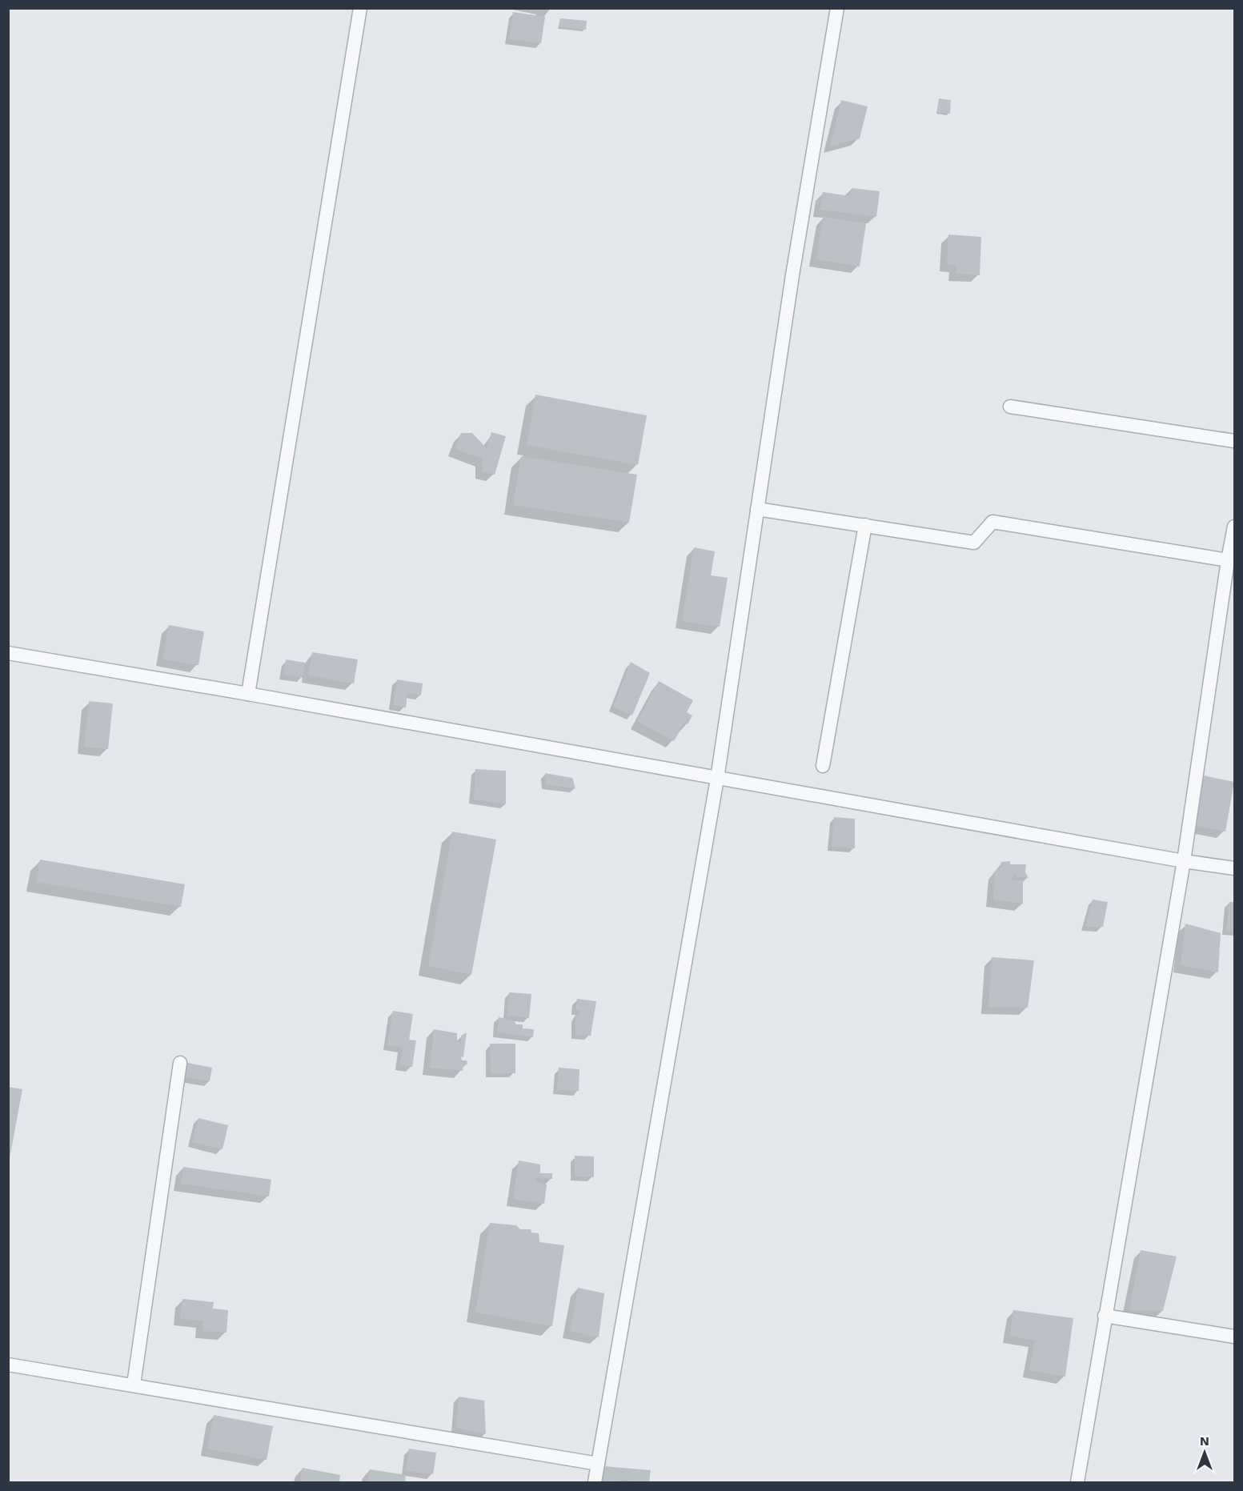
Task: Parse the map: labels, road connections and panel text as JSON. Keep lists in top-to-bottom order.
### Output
{
  "north": "top"
}
